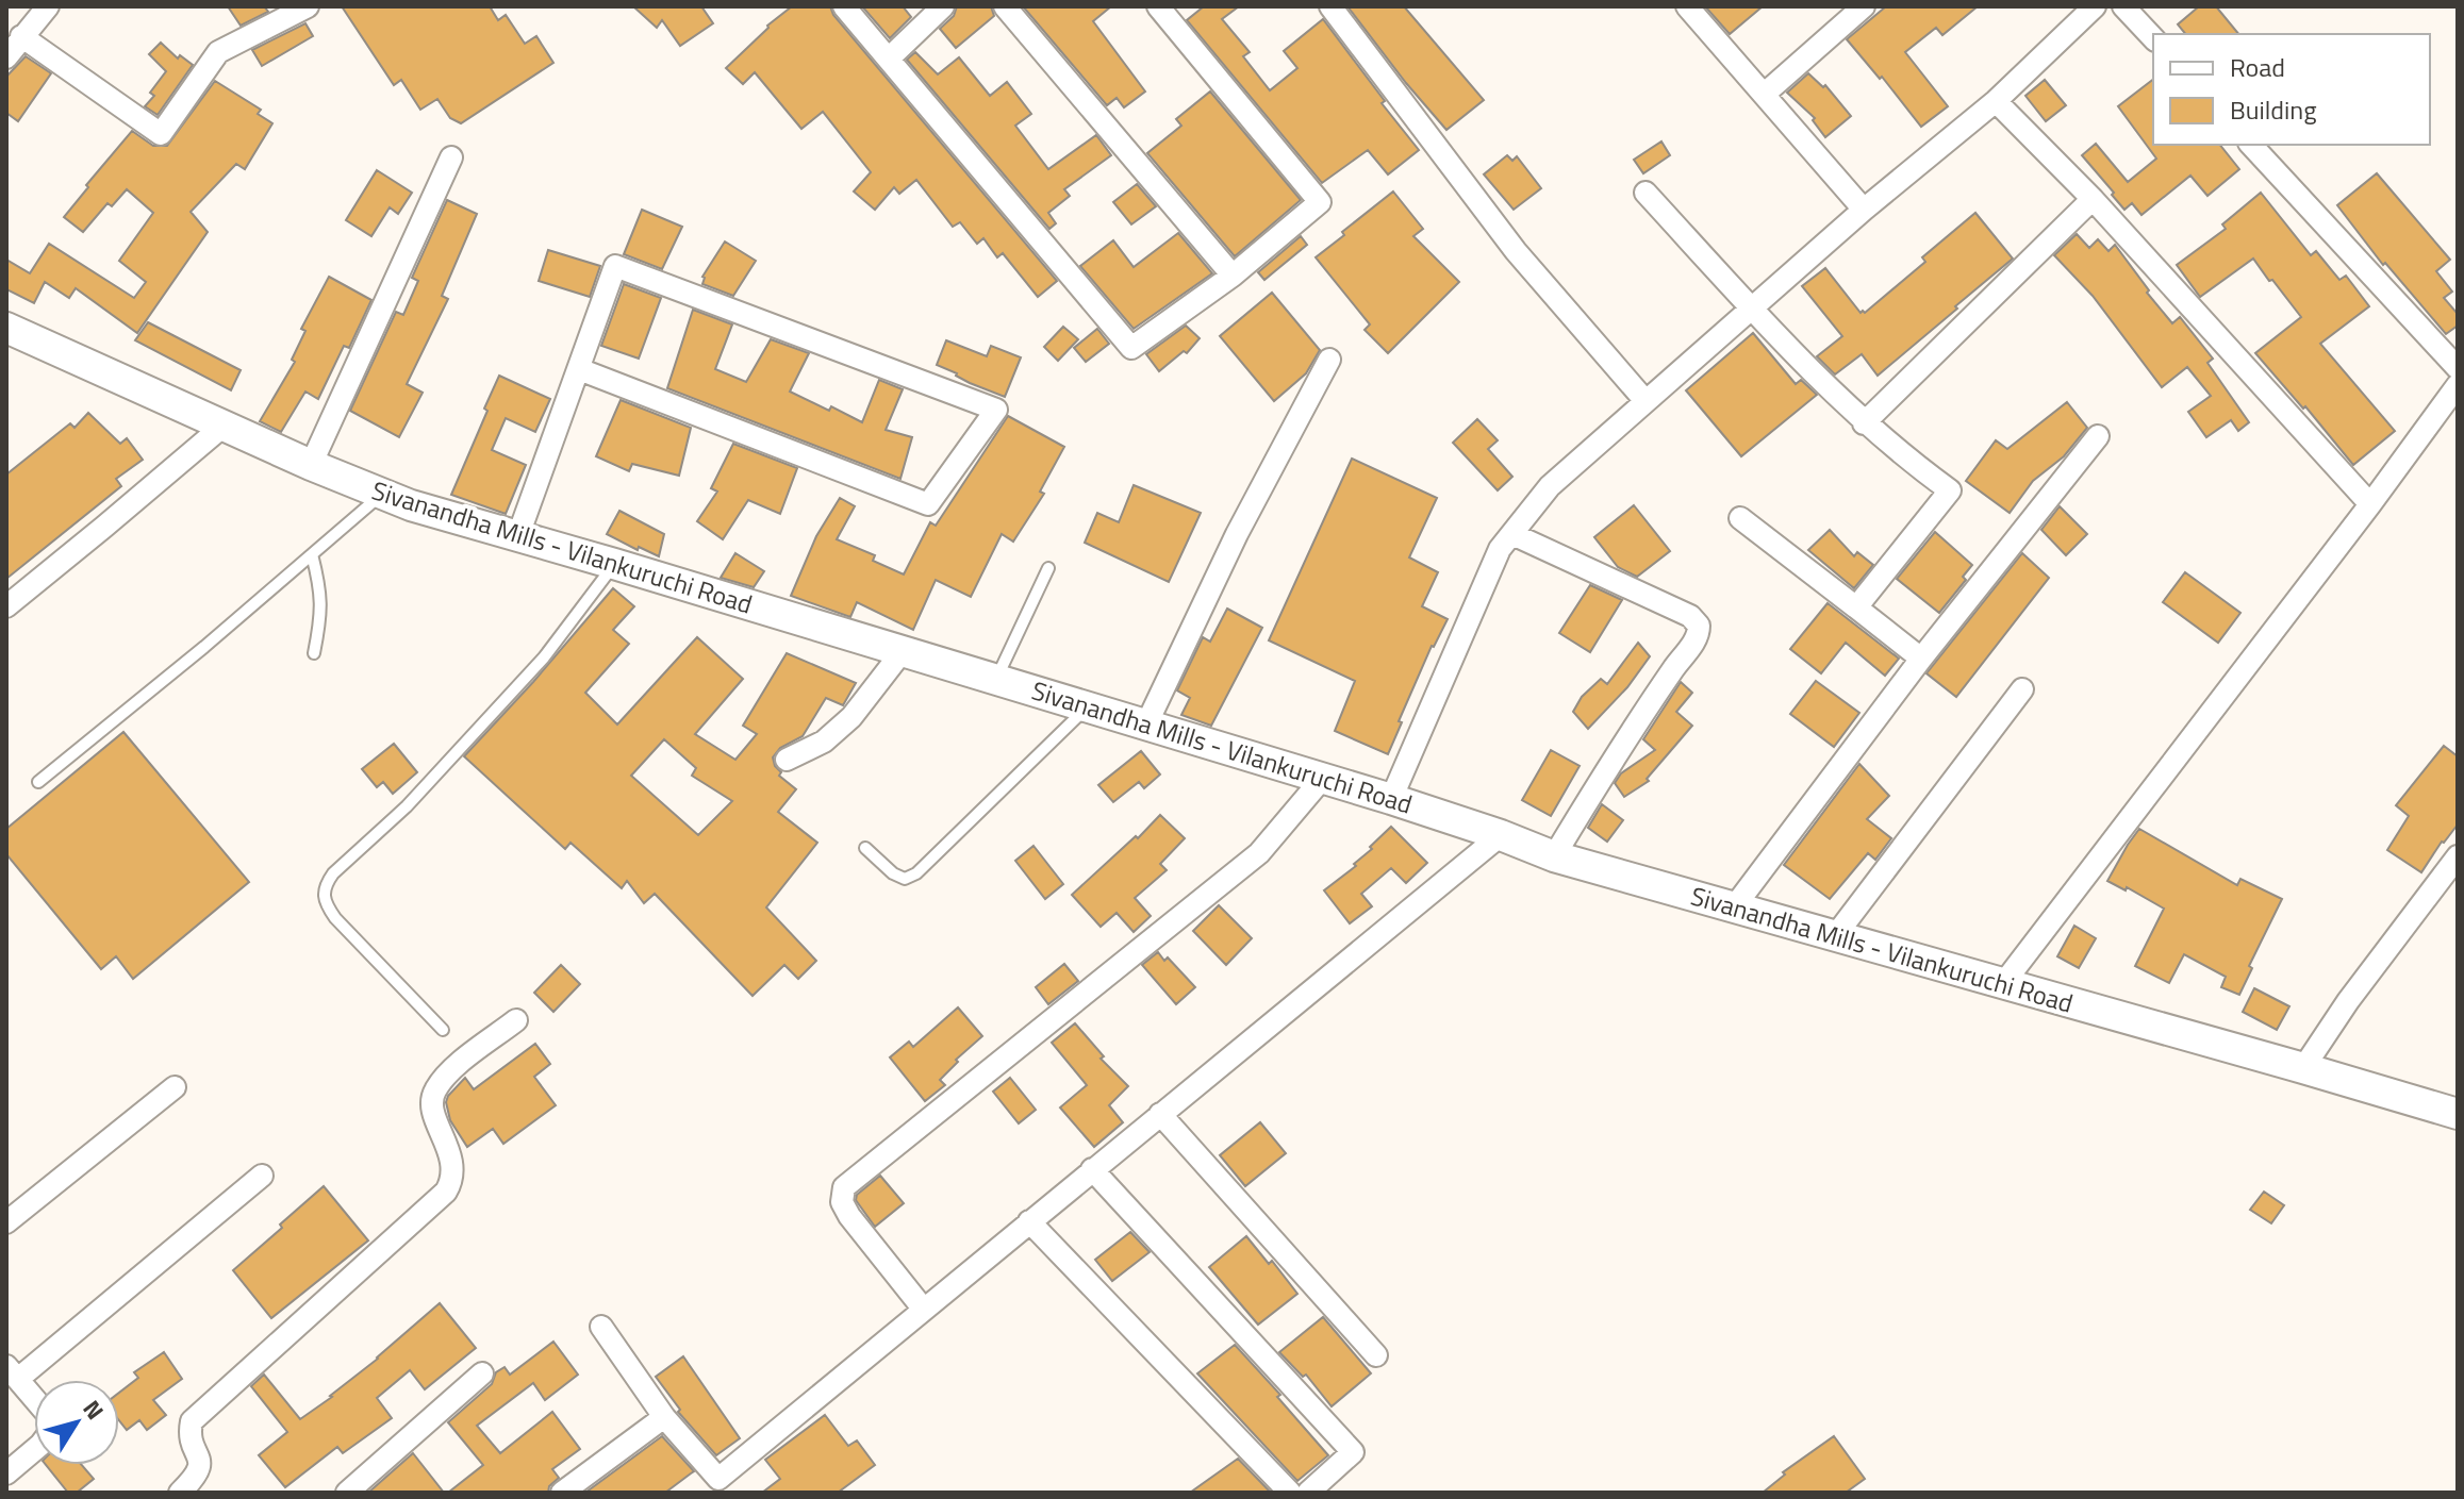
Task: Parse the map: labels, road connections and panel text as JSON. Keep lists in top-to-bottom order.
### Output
{
  "streets": {
    "main road": ["Sivanandha Mills - Vilankuruchi Road"]
  },
  "legend": ["Road", "Building"],
  "north": "top right"
}
